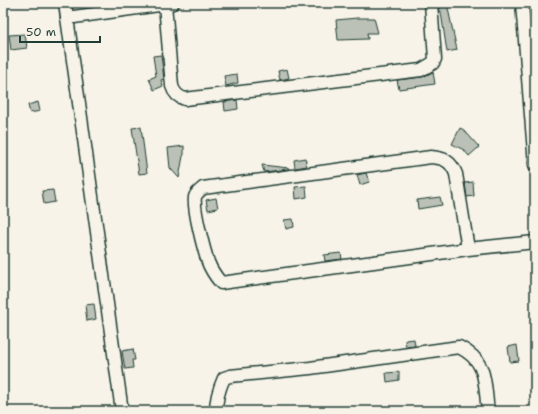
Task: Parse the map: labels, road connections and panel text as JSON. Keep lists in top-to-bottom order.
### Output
{
  "scale_bar": "50 m"
}
